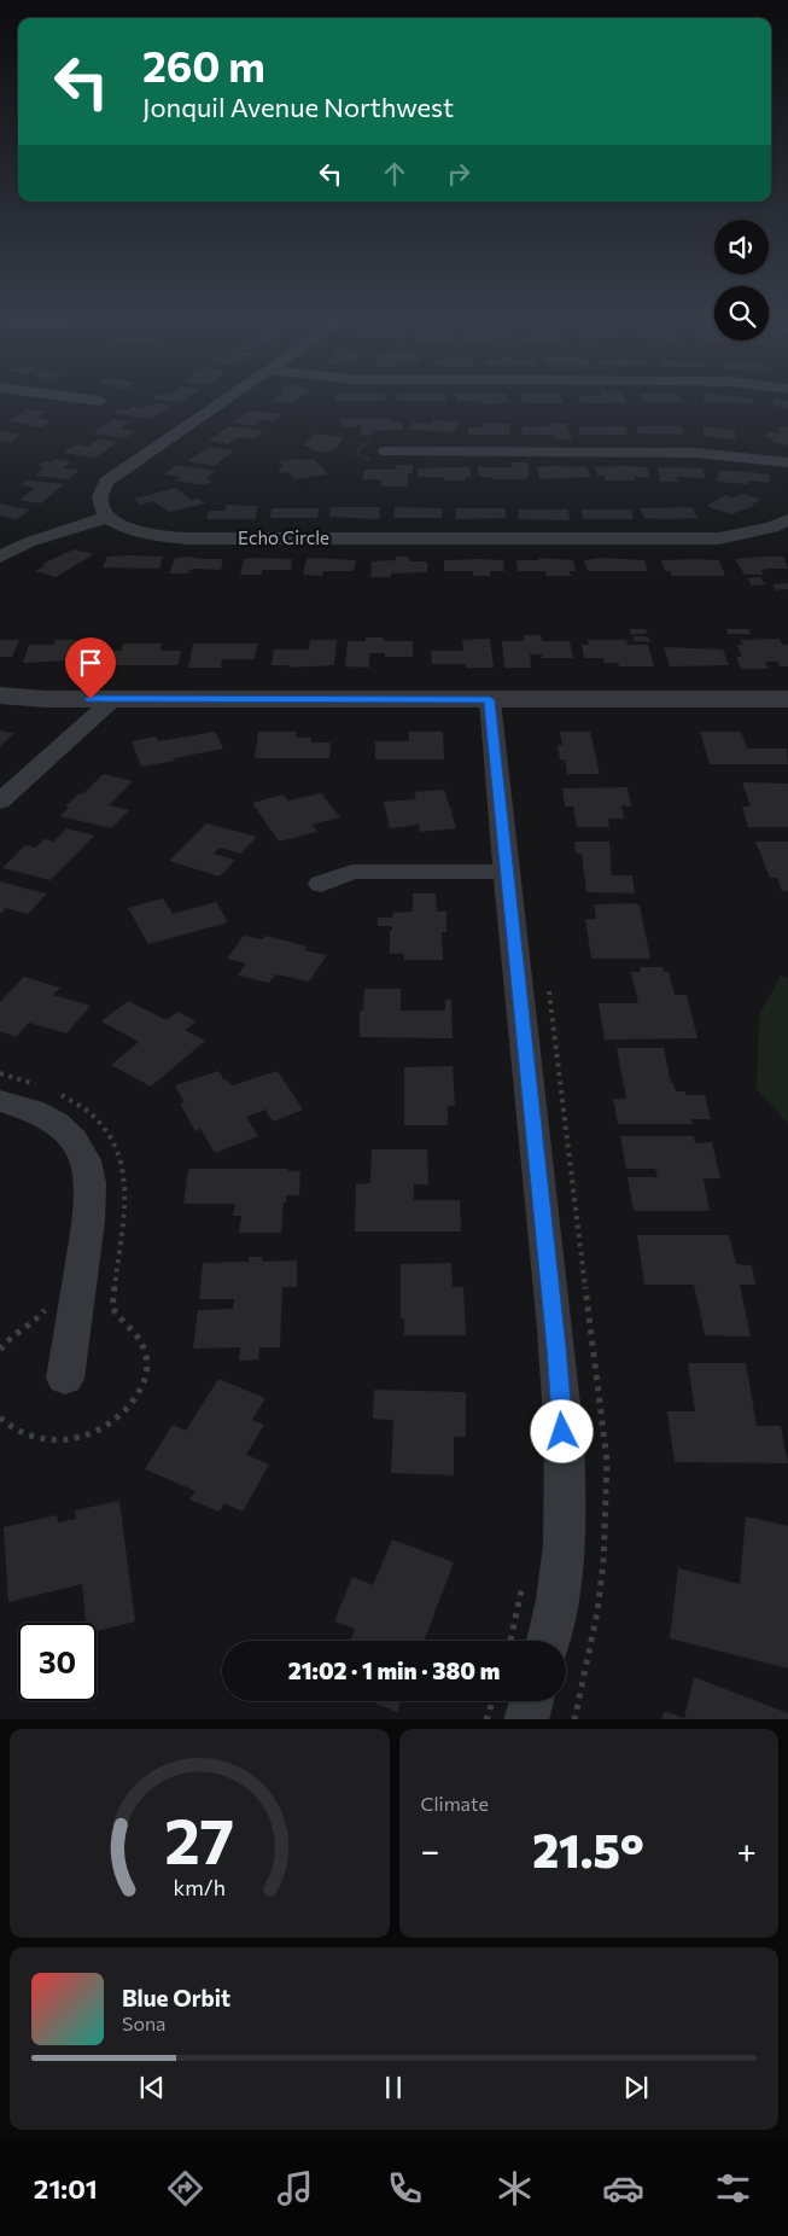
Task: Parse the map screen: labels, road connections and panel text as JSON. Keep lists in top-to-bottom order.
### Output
{
  "streets": {
    "street": ["Echo Circle"]
  },
  "page": {
    "turn": ["260 m", "Jonquil Avenue Northwest"],
    "limit": "30",
    "trip": "21:02 · 1 min · 380 m",
    "tile": "Climate",
    "heat": ["−", "21.5°", "+"],
    "song": ["Blue Orbit", "Sona"],
    "tabs": "21:01",
    "gauge": ["27", "km/h"]
  }
}
